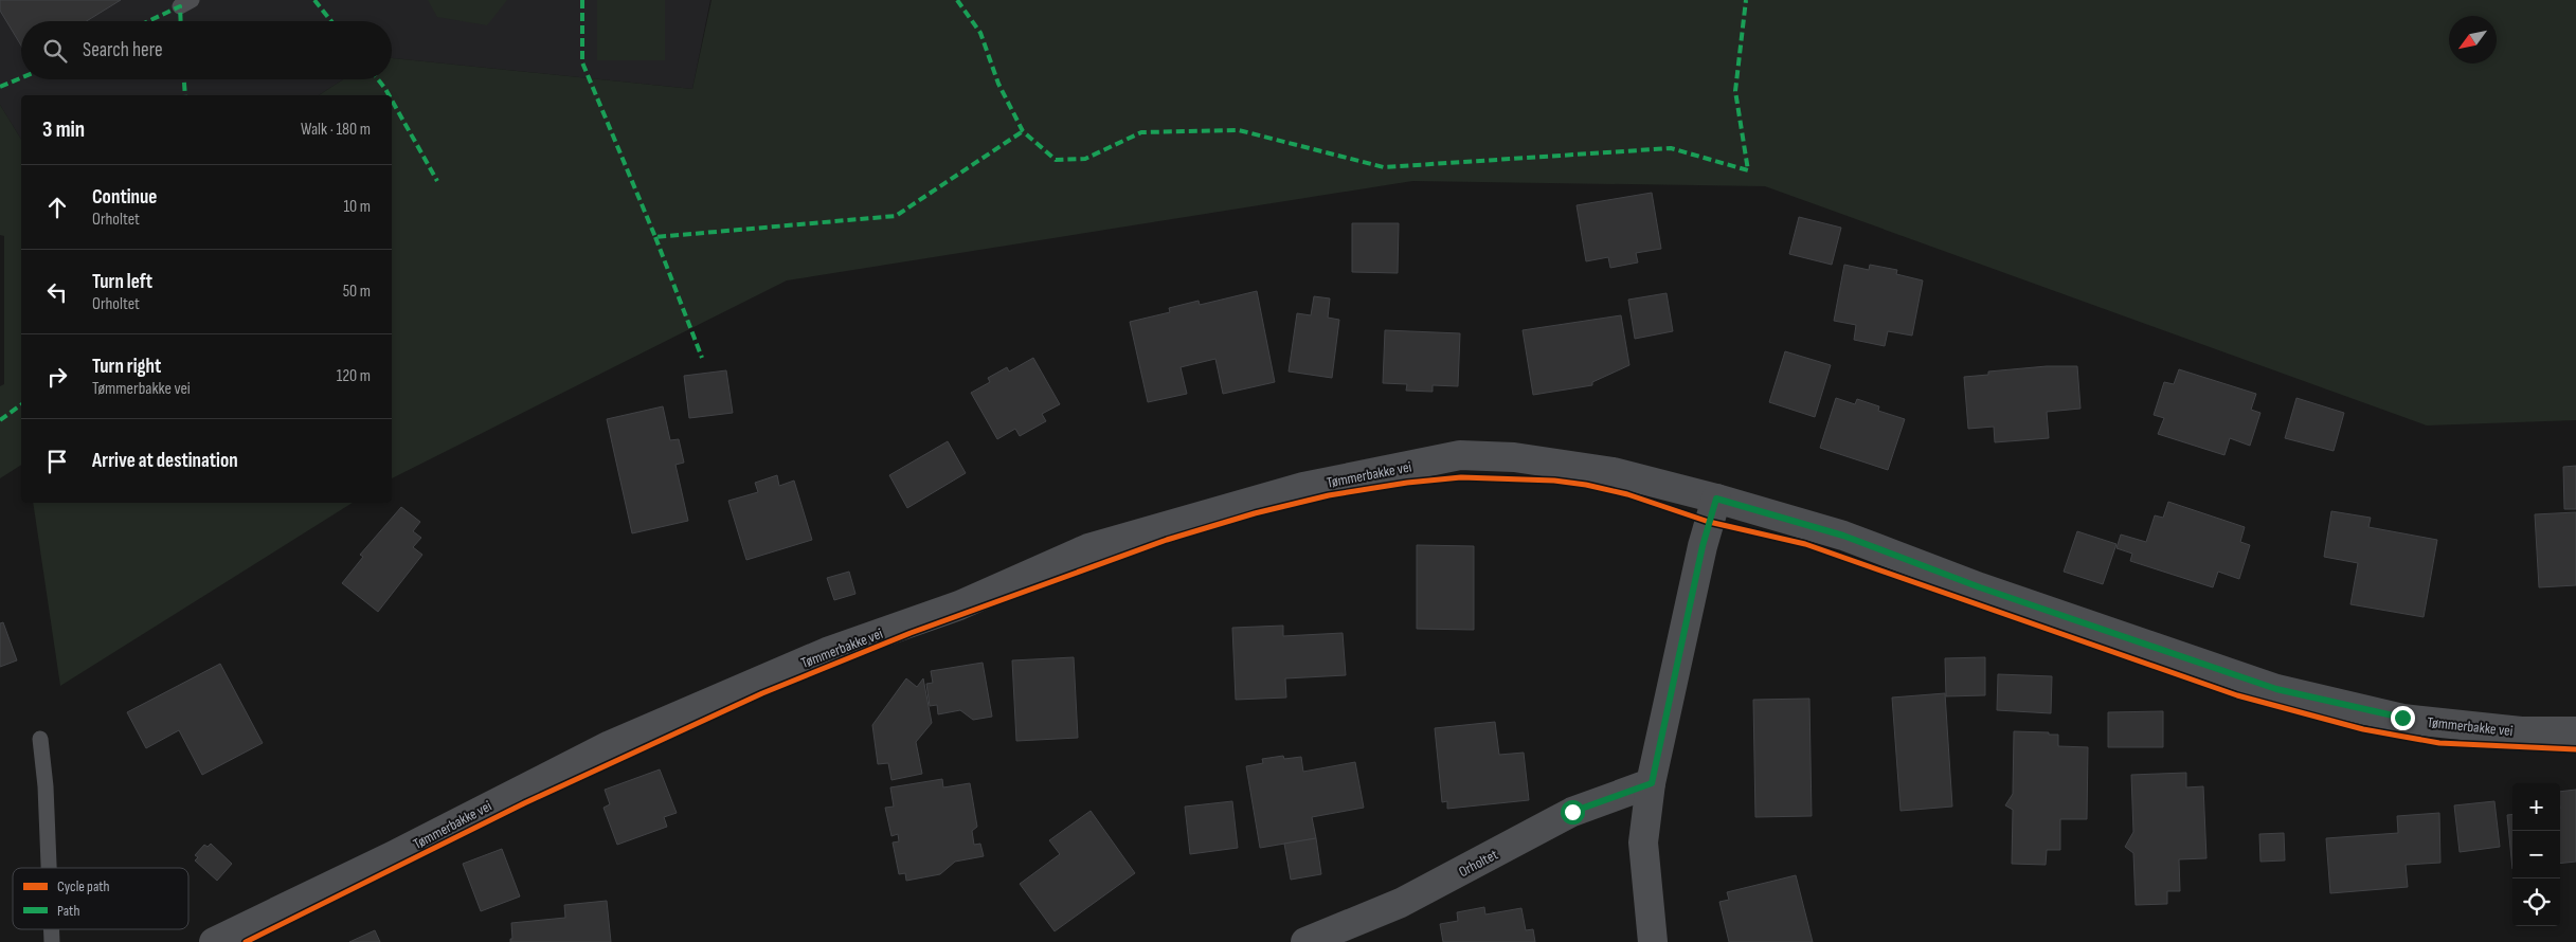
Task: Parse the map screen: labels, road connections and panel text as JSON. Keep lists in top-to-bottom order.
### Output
{
  "streets": {
    "street": ["Tømmerbakke vei", "Orholtet"]
  },
  "legend": ["Cycle path", "Path"],
  "north": "bottom left",
  "page": {
    "search": "Search here",
    "heading": ["3 min", "Walk · 180 m"],
    "list": [
      ["Continue", "Orholtet", "10 m"],
      ["Turn left", "Orholtet", "50 m"],
      ["Turn right", "Tømmerbakke vei", "120 m"],
      "Arrive at destination"
    ],
    "map_buttons": ["+", "−"]
  }
}
